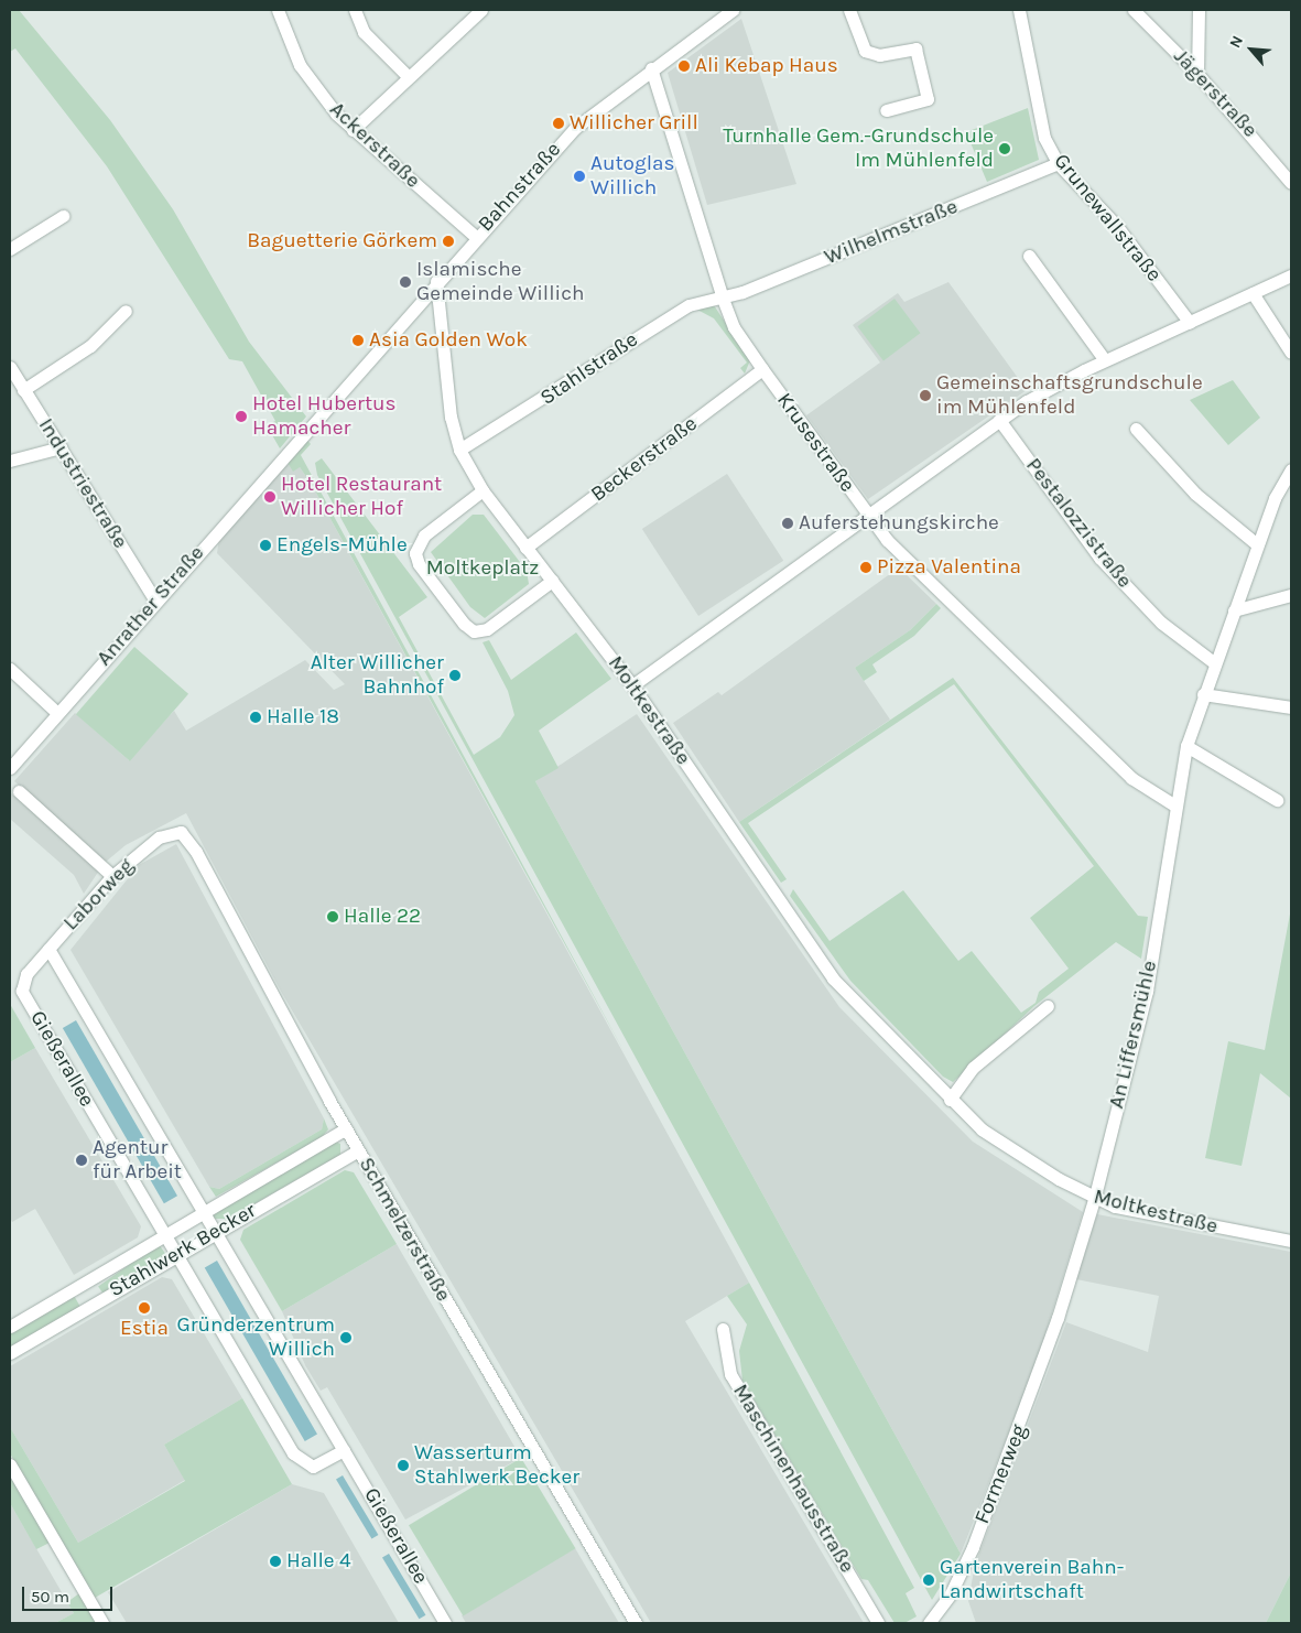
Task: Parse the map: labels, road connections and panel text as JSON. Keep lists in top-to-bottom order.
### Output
{
  "streets": {
    "street": [
      "Jägerstraße",
      "Ackerstraße",
      "Bahnstraße",
      "Grunewallstraße",
      "Wilhelmstraße",
      "Stahlstraße",
      "Krusestraße",
      "Beckerstraße",
      "Industriestraße",
      "Pestalozzistraße",
      "Anrather Straße",
      "Moltkestraße",
      "Laborweg",
      "An Liffersmühle",
      "Gießerallee",
      "Schmelzerstraße",
      "Stahlwerk Becker",
      "Formerweg",
      "Maschinenhausstraße"
    ]
  },
  "crossings": [
    ["Ackerstraße", "Bahnstraße"],
    ["Bahnstraße", "Krusestraße"],
    ["Bahnstraße", "Anrather Straße"],
    ["Bahnstraße", "Moltkestraße"],
    ["Grunewallstraße", "Wilhelmstraße"],
    ["Wilhelmstraße", "Stahlstraße"],
    ["Wilhelmstraße", "Krusestraße"],
    ["Stahlstraße", "Krusestraße"],
    ["Stahlstraße", "Moltkestraße"],
    ["Krusestraße", "Beckerstraße"],
    ["Krusestraße", "An Liffersmühle"],
    ["Beckerstraße", "Moltkestraße"],
    ["Industriestraße", "Anrather Straße"],
    ["Pestalozzistraße", "An Liffersmühle"],
    ["Moltkestraße", "An Liffersmühle"],
    ["Laborweg", "Gießerallee"],
    ["Laborweg", "Schmelzerstraße"],
    ["An Liffersmühle", "Formerweg"],
    ["Gießerallee", "Stahlwerk Becker"],
    ["Schmelzerstraße", "Stahlwerk Becker"]
  ],
  "parks": ["Moltkeplatz"],
  "places": [
    "Ali Kebap Haus",
    "Willicher Grill",
    "Turnhalle Gem.-Grundschule Im Mühlenfeld",
    "Autoglas Willich",
    "Baguetterie Görkem",
    "Islamische Gemeinde Willich",
    "Asia Golden Wok",
    "Gemeinschaftsgrundschule im Mühlenfeld",
    "Hotel Hubertus Hamacher",
    "Hotel Restaurant Willicher Hof",
    "Auferstehungskirche",
    "Engels-Mühle",
    "Pizza Valentina",
    "Alter Willicher Bahnhof",
    "Halle 18",
    "Halle 22",
    "Agentur für Arbeit",
    "Estia",
    "Gründerzentrum Willich",
    "Wasserturm Stahlwerk Becker",
    "Halle 4",
    "Gartenverein Bahn- Landwirtschaft"
  ],
  "scale_bar": "50 m",
  "north": "top left"
}
